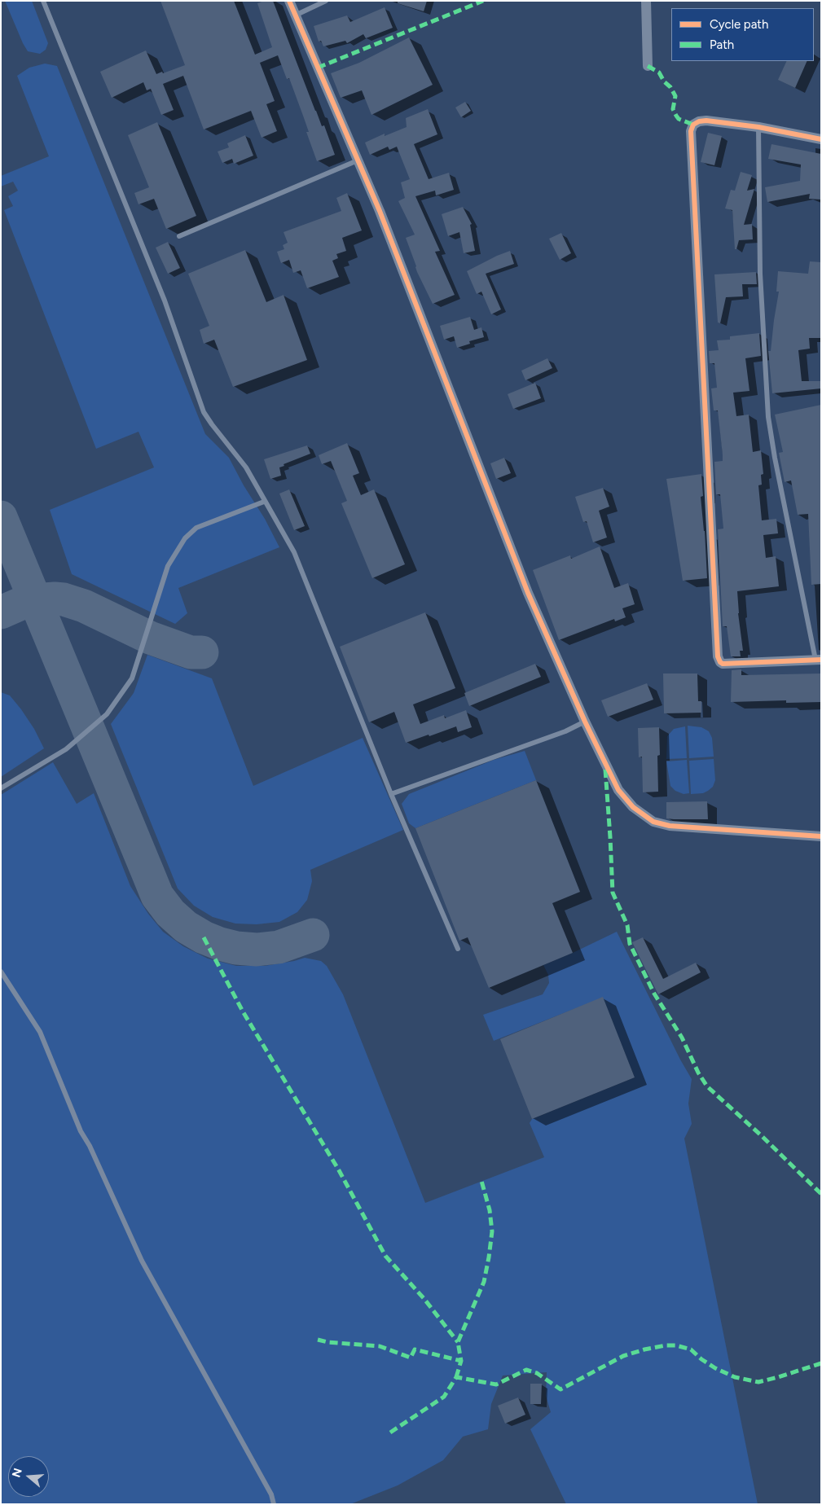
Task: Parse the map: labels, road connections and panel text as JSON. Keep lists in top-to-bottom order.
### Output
{
  "legend": ["Cycle path", "Path"],
  "north": "left"
}
